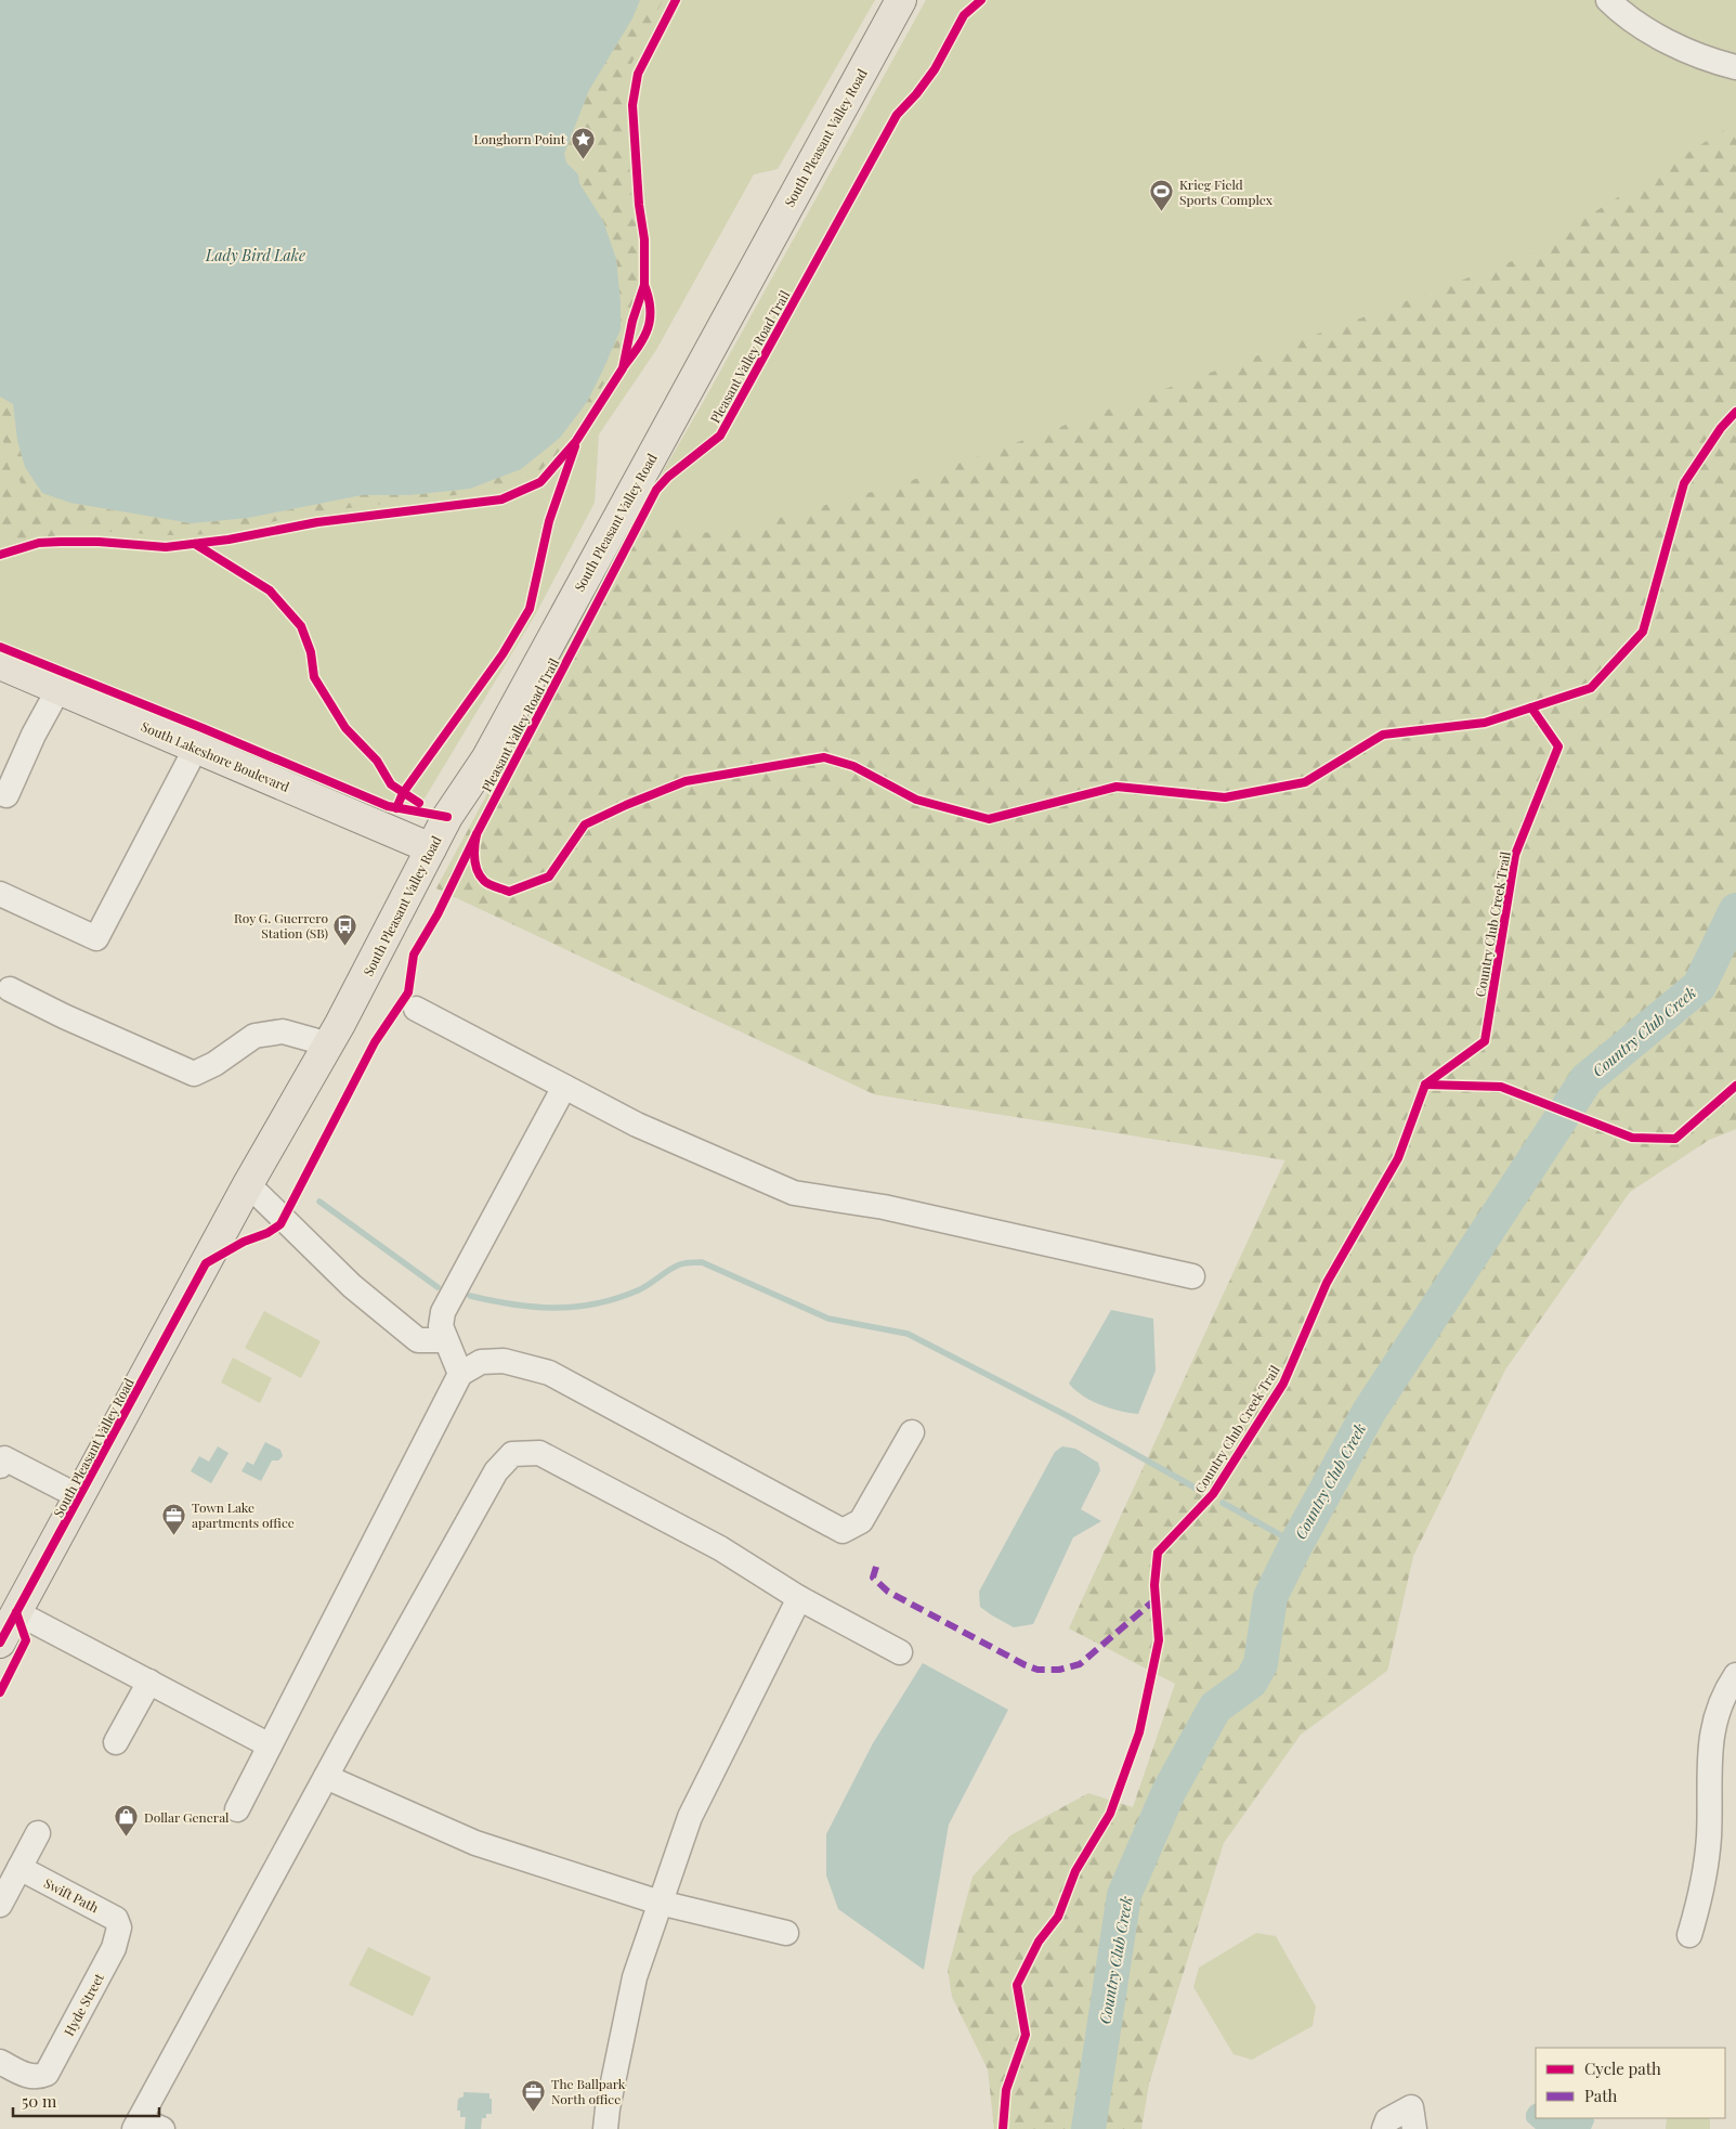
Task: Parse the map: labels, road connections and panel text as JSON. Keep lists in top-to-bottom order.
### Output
{
  "streets": {
    "main road": ["South Pleasant Valley Road", "South Lakeshore Boulevard"],
    "lane": ["Swift Path", "Hyde Street"],
    "cycle path": ["Pleasant Valley Road Trail", "Country Club Creek Trail"]
  },
  "crossings": [
    ["South Pleasant Valley Road", "South Lakeshore Boulevard"],
    ["Swift Path", "Hyde Street"]
  ],
  "water": ["Lady Bird Lake", "Country Club Creek"],
  "places": {
    "place": ["Longhorn Point"],
    "sports": ["Krieg Field Sports Complex"],
    "bus stop": ["Roy G. Guerrero Station (SB)"],
    "office": ["Town Lake apartments office", "The Ballpark North office"],
    "shop": ["Dollar General"]
  },
  "legend": ["Cycle path", "Path"],
  "scale_bar": "50 m"
}
